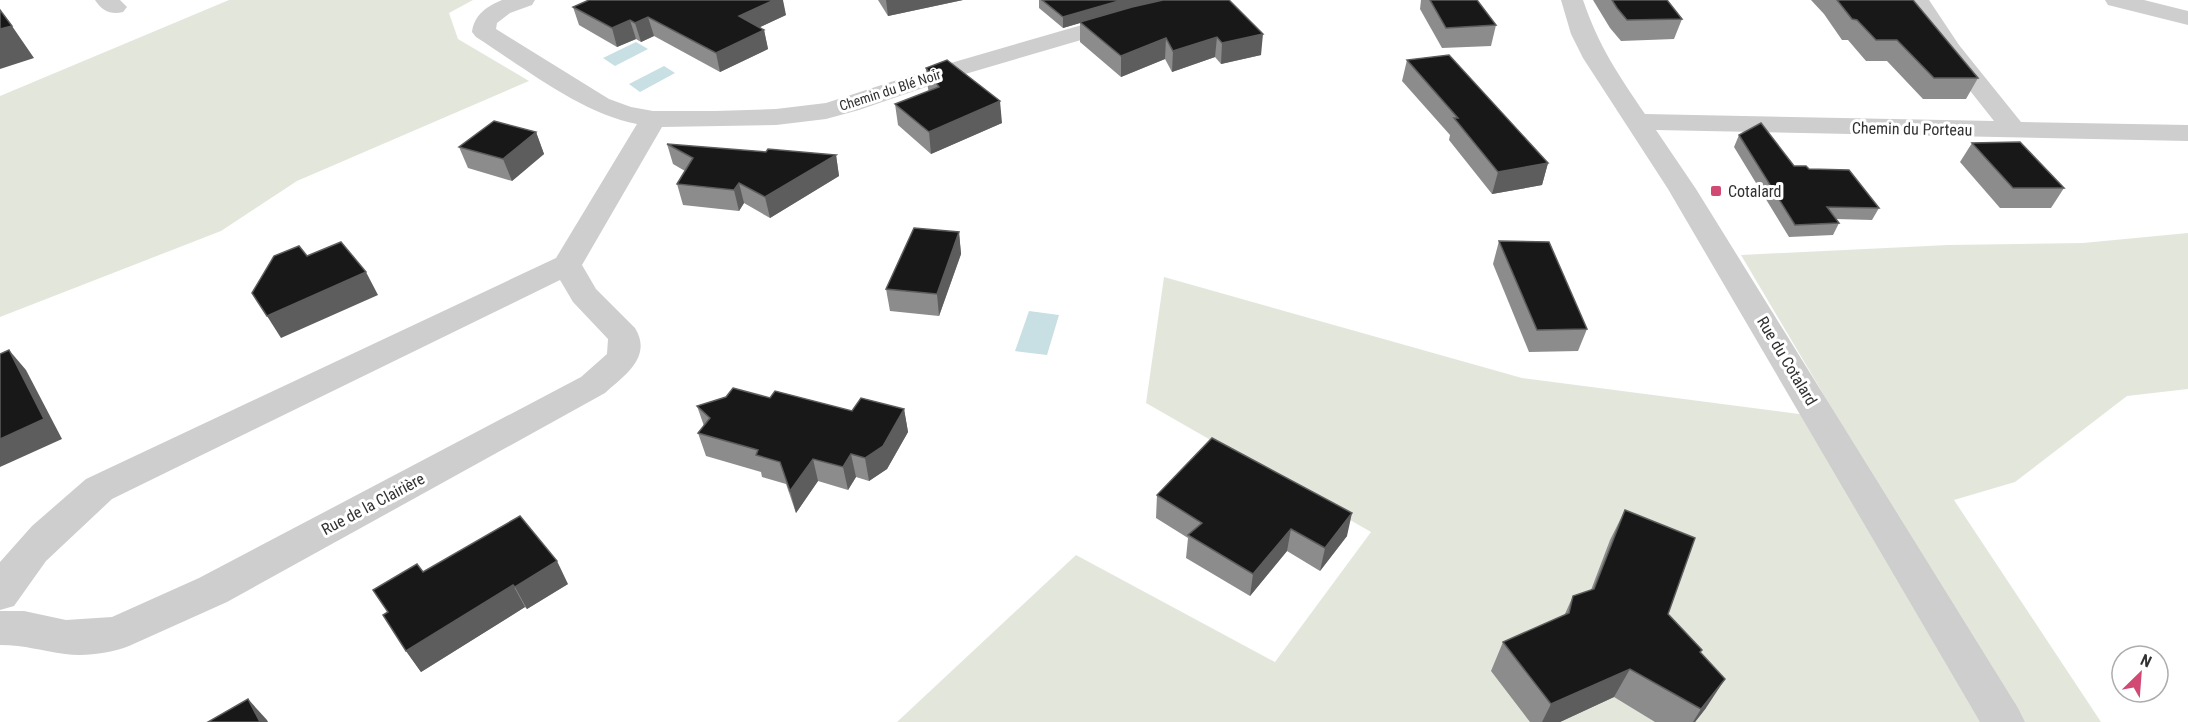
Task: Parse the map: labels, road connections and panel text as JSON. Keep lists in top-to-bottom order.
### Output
{
  "streets": {
    "street": [
      "Chemin du Blé Noir",
      "Chemin du Porteau",
      "Rue du Cotalard",
      "Rue de la Clairière"
    ]
  },
  "crossings": [
    ["Chemin du Porteau", "Rue du Cotalard"]
  ],
  "places": {
    "transit": ["Cotalard"]
  },
  "north": "top right"
}
